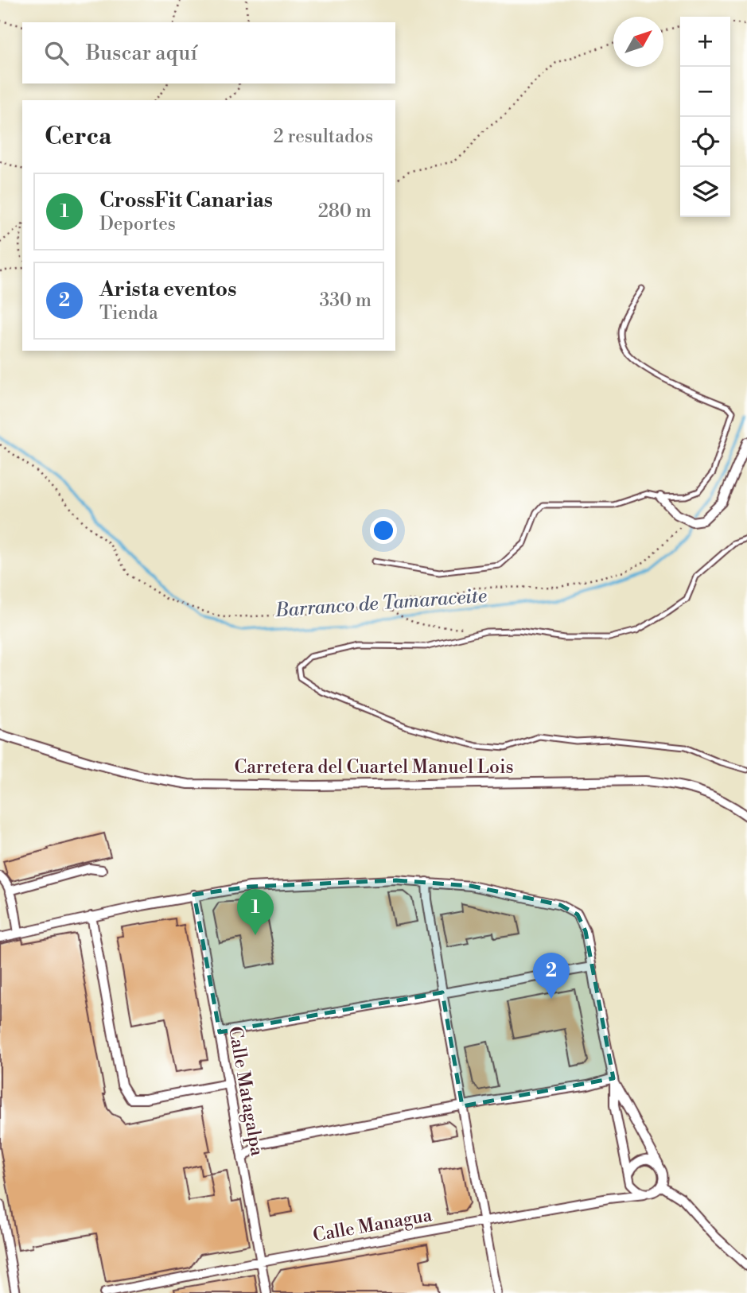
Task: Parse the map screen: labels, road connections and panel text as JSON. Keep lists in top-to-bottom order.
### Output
{
  "streets": {
    "street": ["Carretera del Cuartel Manuel Lois", "Calle Matagalpa", "Calle Managua"]
  },
  "crossings": [
    ["Calle Matagalpa", "Calle Managua"]
  ],
  "water": ["Barranco de Tamaraceite"],
  "north": "top right",
  "page": {
    "map_buttons": ["+", "−"],
    "search": "Buscar aquí",
    "heading": ["Cerca", "2 resultados"],
    "list": [
      {
        "mark": "1",
        "name": "CrossFit Canarias",
        "note": "Deportes",
        "value": "280 m"
      },
      {
        "mark": "2",
        "name": "Arista eventos",
        "note": "Tienda",
        "value": "330 m"
      }
    ],
    "pins": ["1", "2"]
  }
}
